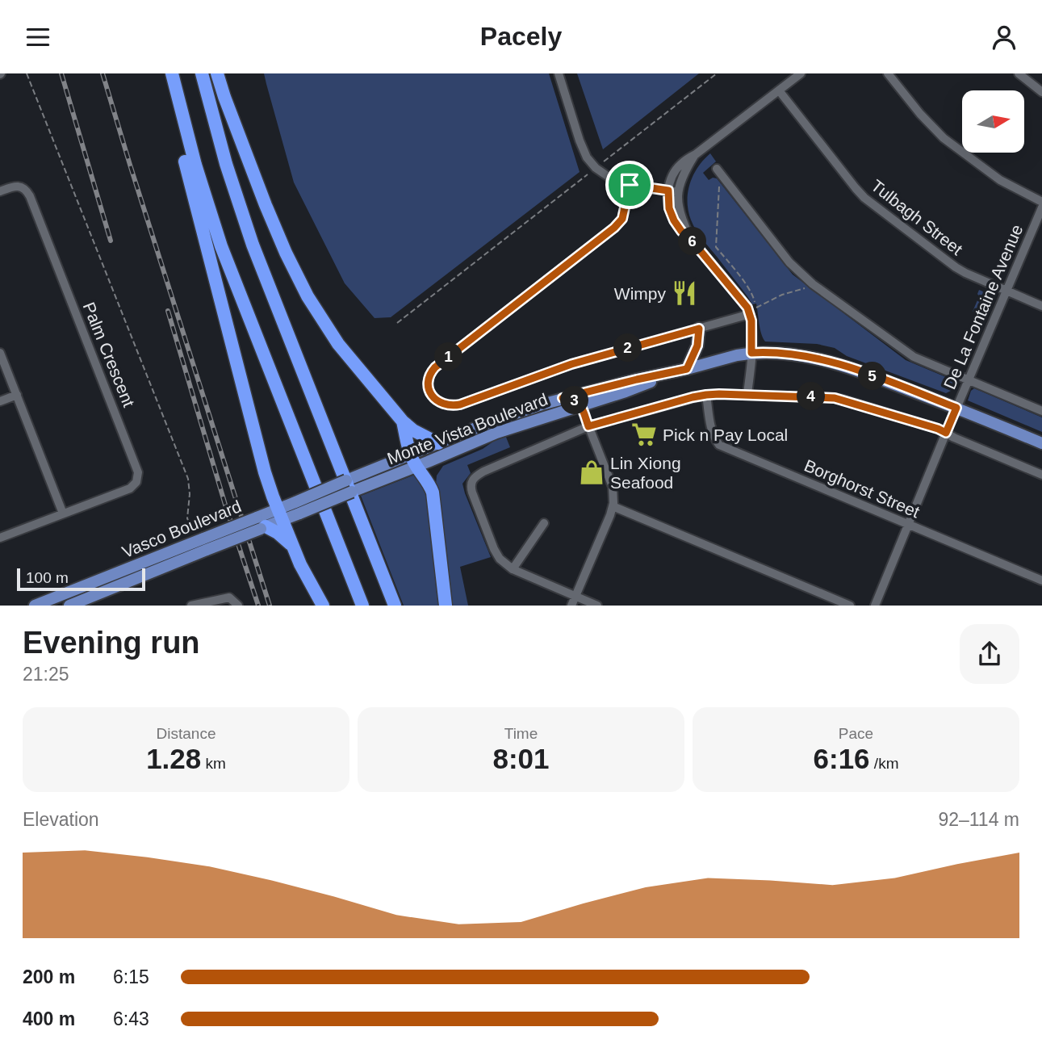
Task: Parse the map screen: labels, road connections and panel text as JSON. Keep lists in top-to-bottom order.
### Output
{
  "streets": {
    "main road": ["Monte Vista Boulevard", "Vasco Boulevard"],
    "street": [
      "Tulbagh Street",
      "De La Fontaine Avenue",
      "Palm Crescent",
      "Borghorst Street"
    ]
  },
  "crossings": [
    ["Tulbagh Street", "De La Fontaine Avenue"],
    ["De La Fontaine Avenue", "Monte Vista Boulevard"],
    ["De La Fontaine Avenue", "Borghorst Street"],
    ["Monte Vista Boulevard", "Vasco Boulevard"]
  ],
  "places": {
    "restaurant": ["Wimpy"],
    "supermarket": ["Pick n Pay Local"],
    "shop": ["Lin Xiong Seafood"]
  },
  "scale_bar": "100 m",
  "north": "right",
  "page": {
    "header": "Pacely",
    "pins": [
      "6",
      "2",
      "1",
      "5",
      "4",
      "3"
    ],
    "scale": "100 m",
    "heading": ["Evening run", "21:25"],
    "stats": [
      ["Distance", "1.28 km"],
      ["Time", "8:01"],
      ["Pace", "6:16 /km"]
    ],
    "chart": ["Elevation", "92–114 m"],
    "list": [
      {
        "name": "200 m",
        "note": "6:15"
      },
      {
        "name": "400 m",
        "note": "6:43"
      }
    ]
  }
}
